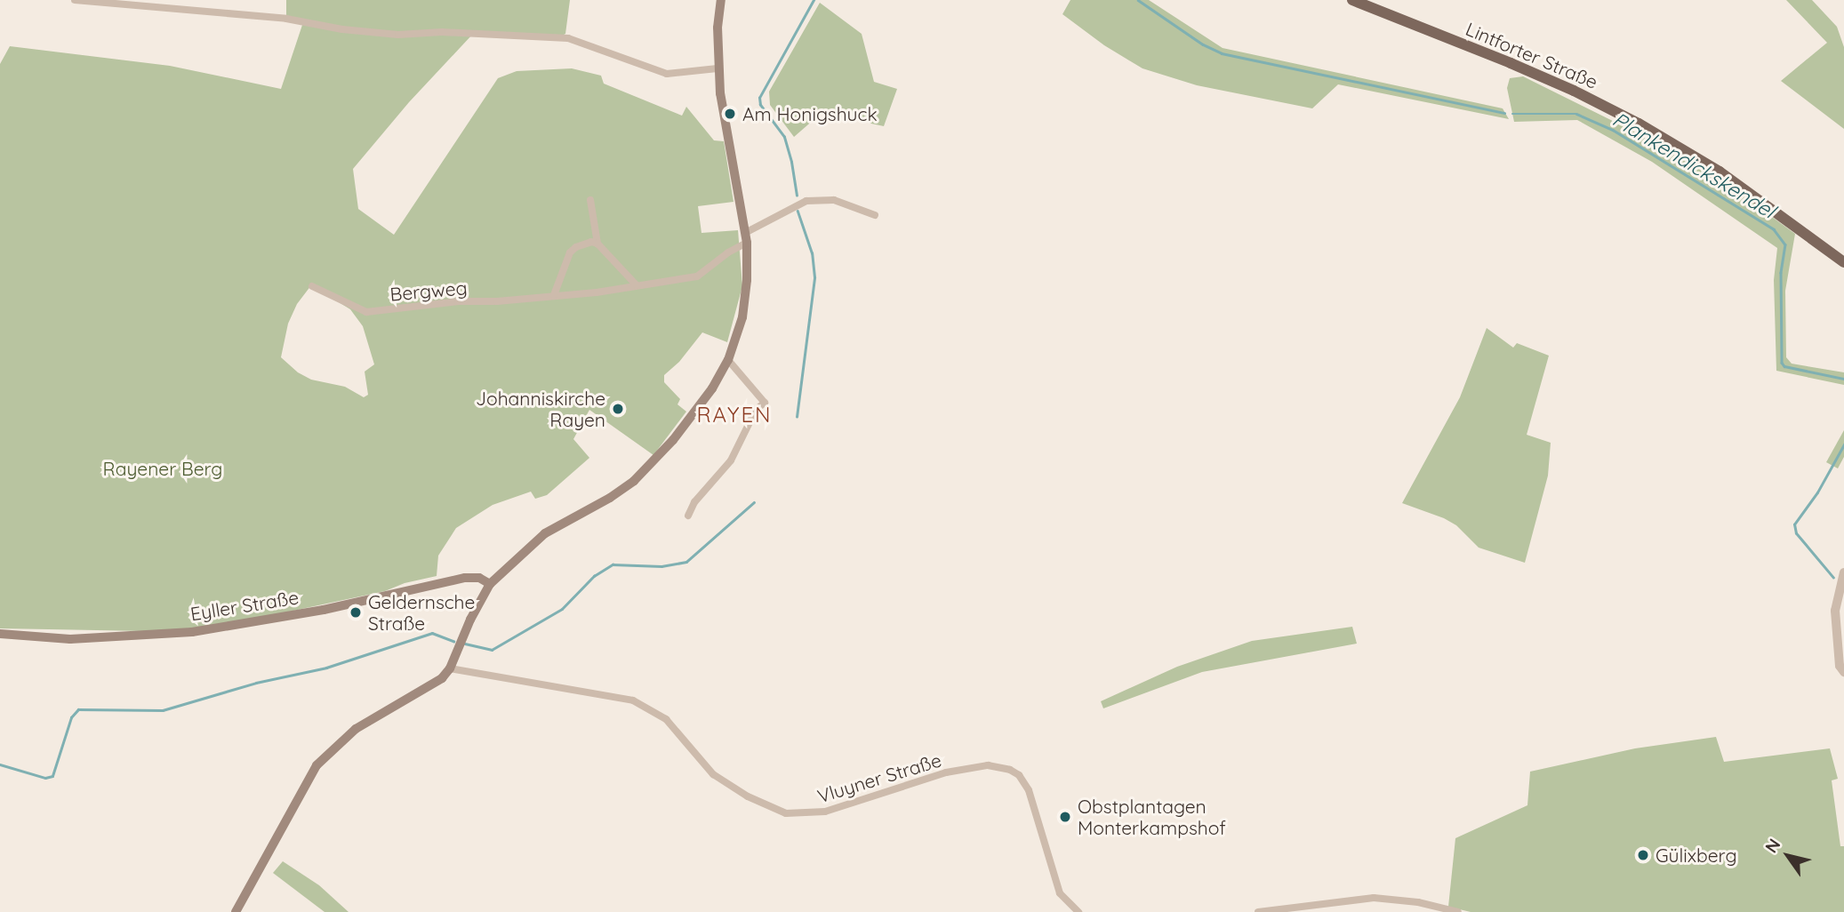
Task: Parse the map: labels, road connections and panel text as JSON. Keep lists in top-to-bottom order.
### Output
{
  "streets": {
    "main road": ["Lintforter Straße", "Eyller Straße"],
    "street": ["Bergweg", "Vluyner Straße"]
  },
  "districts": ["RAYEN"],
  "water": ["Plankendickskendel"],
  "parks": ["Rayener Berg"],
  "places": [
    "Am Honigshuck",
    "Johanniskirche Rayen",
    "Geldernsche Straße",
    "Obstplantagen Monterkampshof",
    "Gülixberg"
  ],
  "north": "top left"
}
